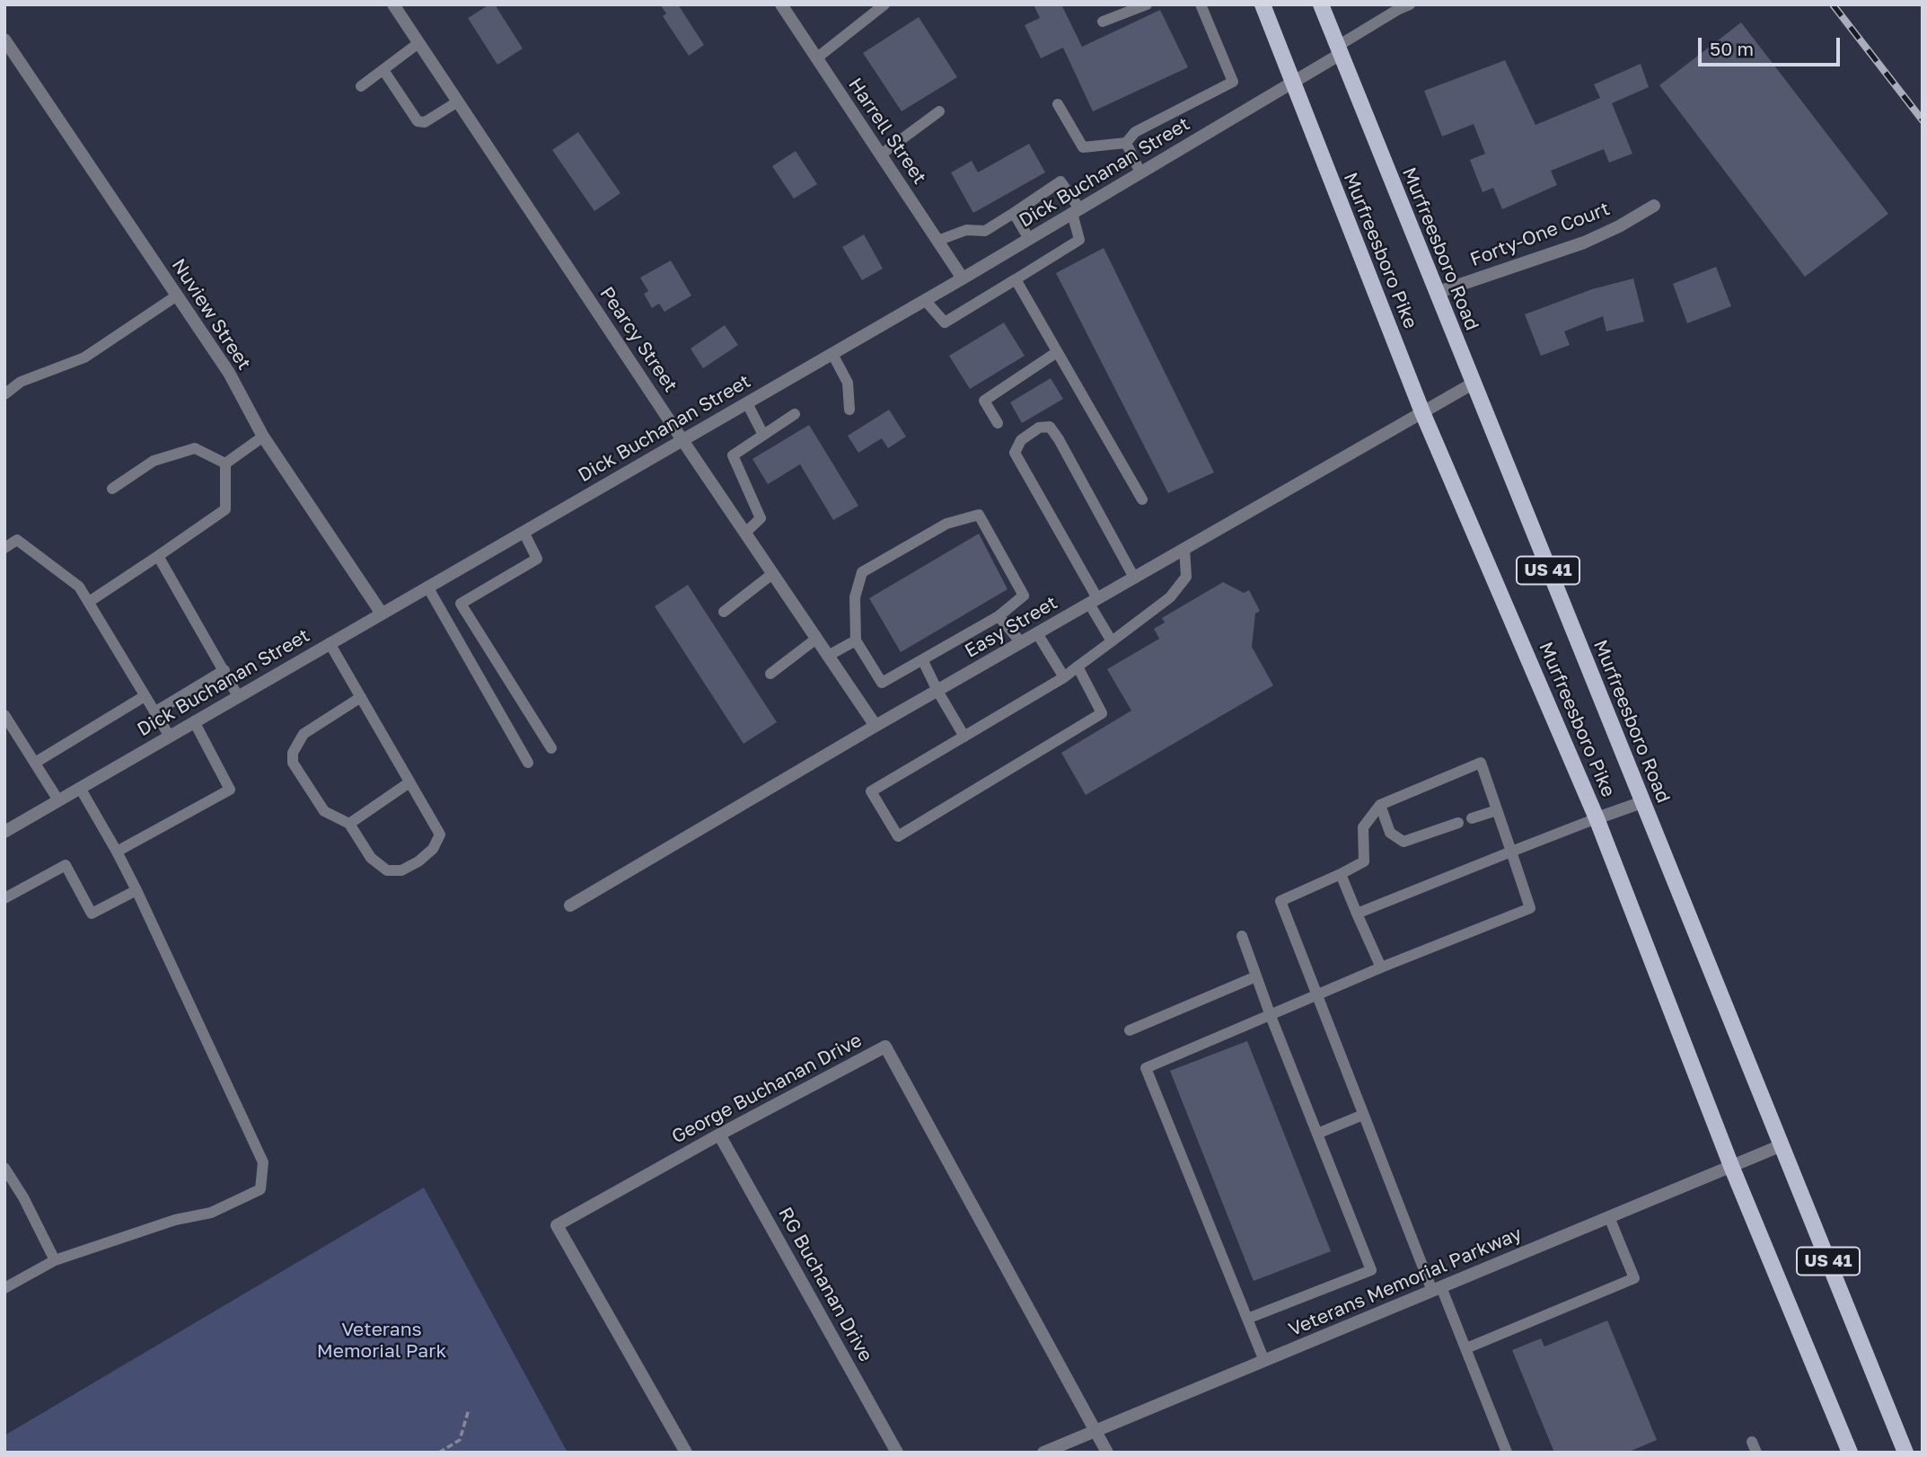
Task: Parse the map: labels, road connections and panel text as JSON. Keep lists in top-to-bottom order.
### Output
{
  "streets": {
    "main road": ["Murfreesboro Road", "Murfreesboro Pike", "US 41"],
    "street": [
      "Harrell Street",
      "Dick Buchanan Street",
      "Forty-One Court",
      "Nuview Street",
      "Pearcy Street",
      "Easy Street",
      "George Buchanan Drive",
      "Veterans Memorial Parkway",
      "RG Buchanan Drive"
    ]
  },
  "crossings": [
    ["Harrell Street", "Dick Buchanan Street"],
    ["Dick Buchanan Street", "Murfreesboro Road"],
    ["Dick Buchanan Street", "Murfreesboro Pike"],
    ["Dick Buchanan Street", "Nuview Street"],
    ["Dick Buchanan Street", "Pearcy Street"],
    ["Forty-One Court", "Murfreesboro Road"],
    ["Murfreesboro Road", "Easy Street"],
    ["Murfreesboro Road", "Veterans Memorial Parkway"],
    ["Murfreesboro Pike", "Easy Street"],
    ["Murfreesboro Pike", "Veterans Memorial Parkway"],
    ["Pearcy Street", "Easy Street"],
    ["George Buchanan Drive", "Veterans Memorial Parkway"],
    ["George Buchanan Drive", "RG Buchanan Drive"]
  ],
  "parks": ["Veterans Memorial Park"],
  "scale_bar": "50 m"
}
